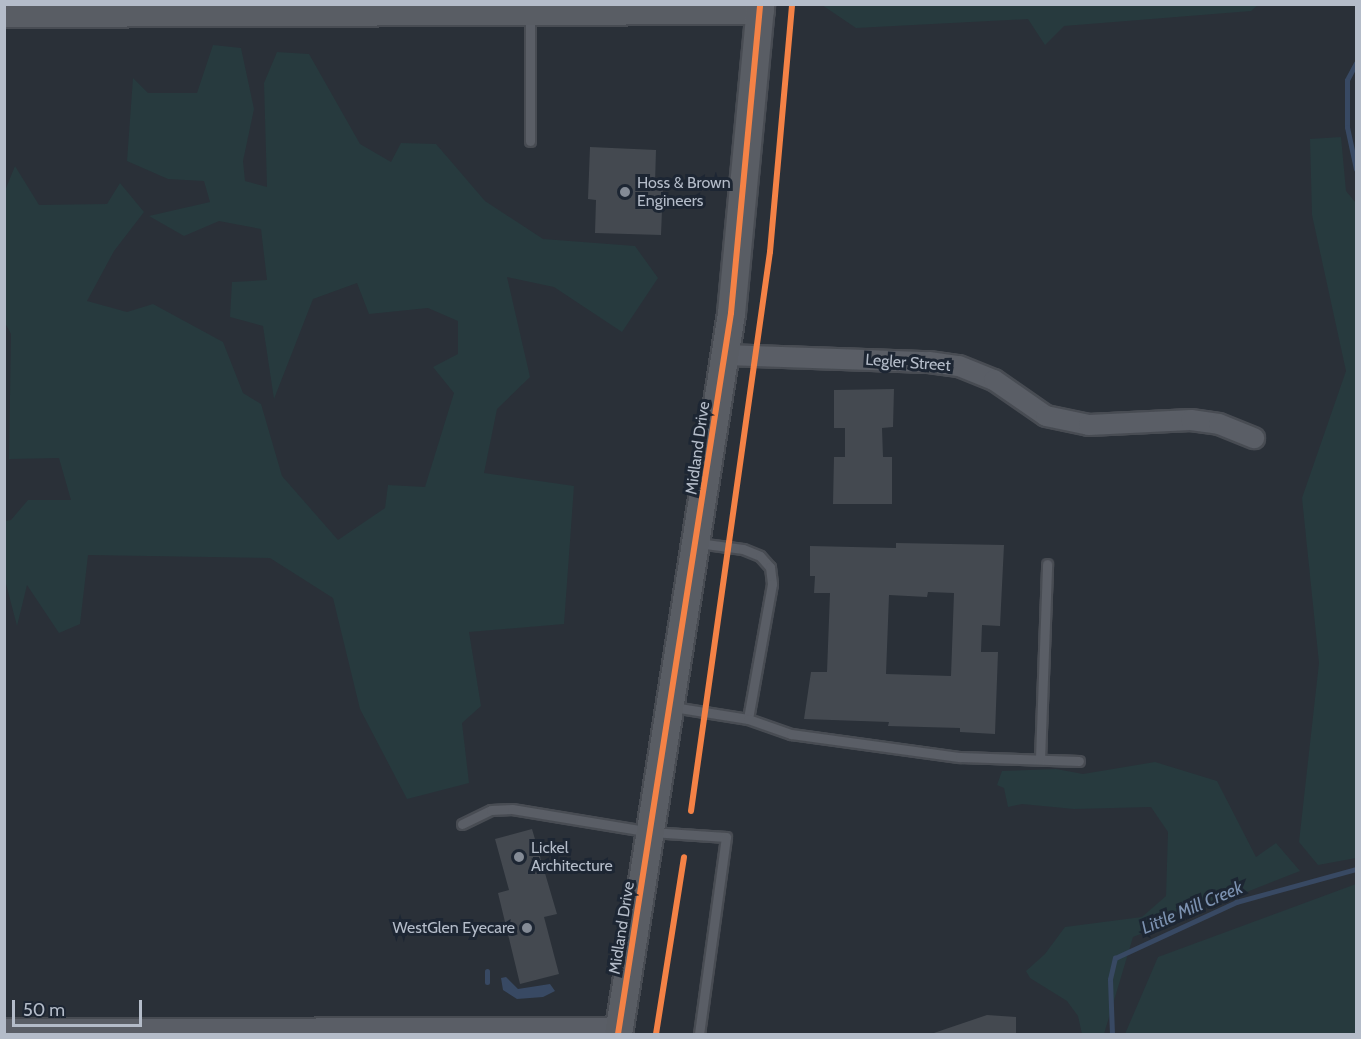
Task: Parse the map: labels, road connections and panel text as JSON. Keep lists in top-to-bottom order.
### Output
{
  "streets": {
    "main road": ["Midland Drive"],
    "street": ["Legler Street"]
  },
  "crossings": [
    ["Legler Street", "Midland Drive"]
  ],
  "water": ["Little Mill Creek"],
  "places": ["Hoss & Brown Engineers", "Lickel Architecture", "WestGlen Eyecare"],
  "scale_bar": "50 m"
}
